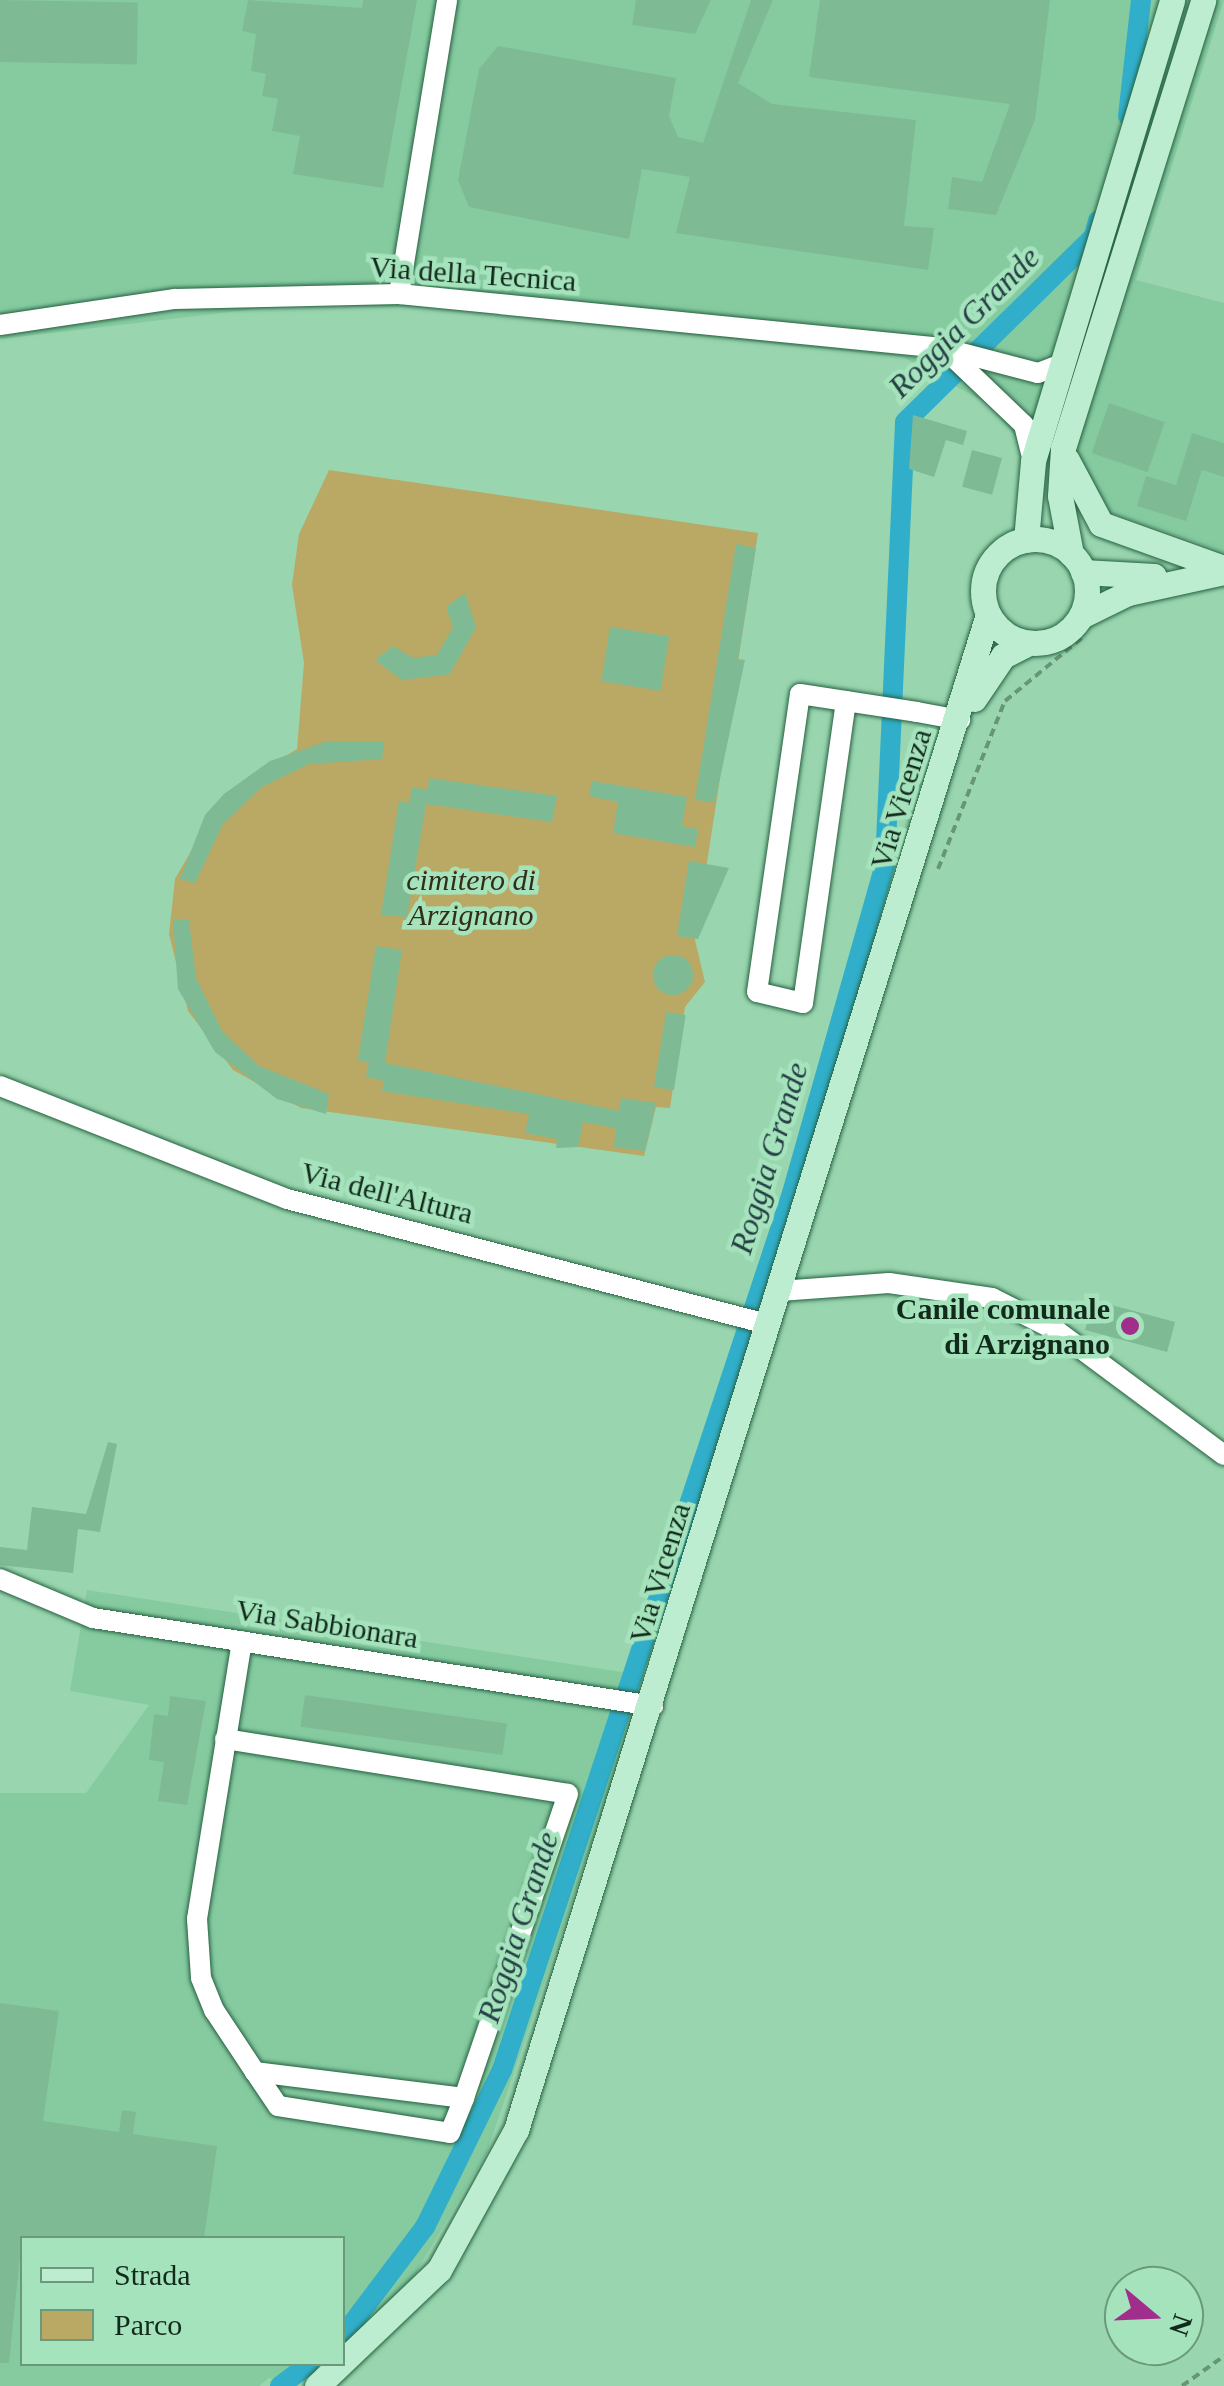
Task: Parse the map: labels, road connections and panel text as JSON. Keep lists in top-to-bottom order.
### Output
{
  "streets": {
    "main road": ["Via Vicenza"],
    "street": ["Via della Tecnica", "Via dell'Altura", "Via Sabbionara"]
  },
  "crossings": [
    ["Via Vicenza", "Via dell'Altura"],
    ["Via Vicenza", "Via Sabbionara"]
  ],
  "water": ["Roggia Grande"],
  "parks": ["cimitero di Arzignano"],
  "places": ["Canile comunale di Arzignano"],
  "legend": ["Strada", "Parco"],
  "north": "right"
}
